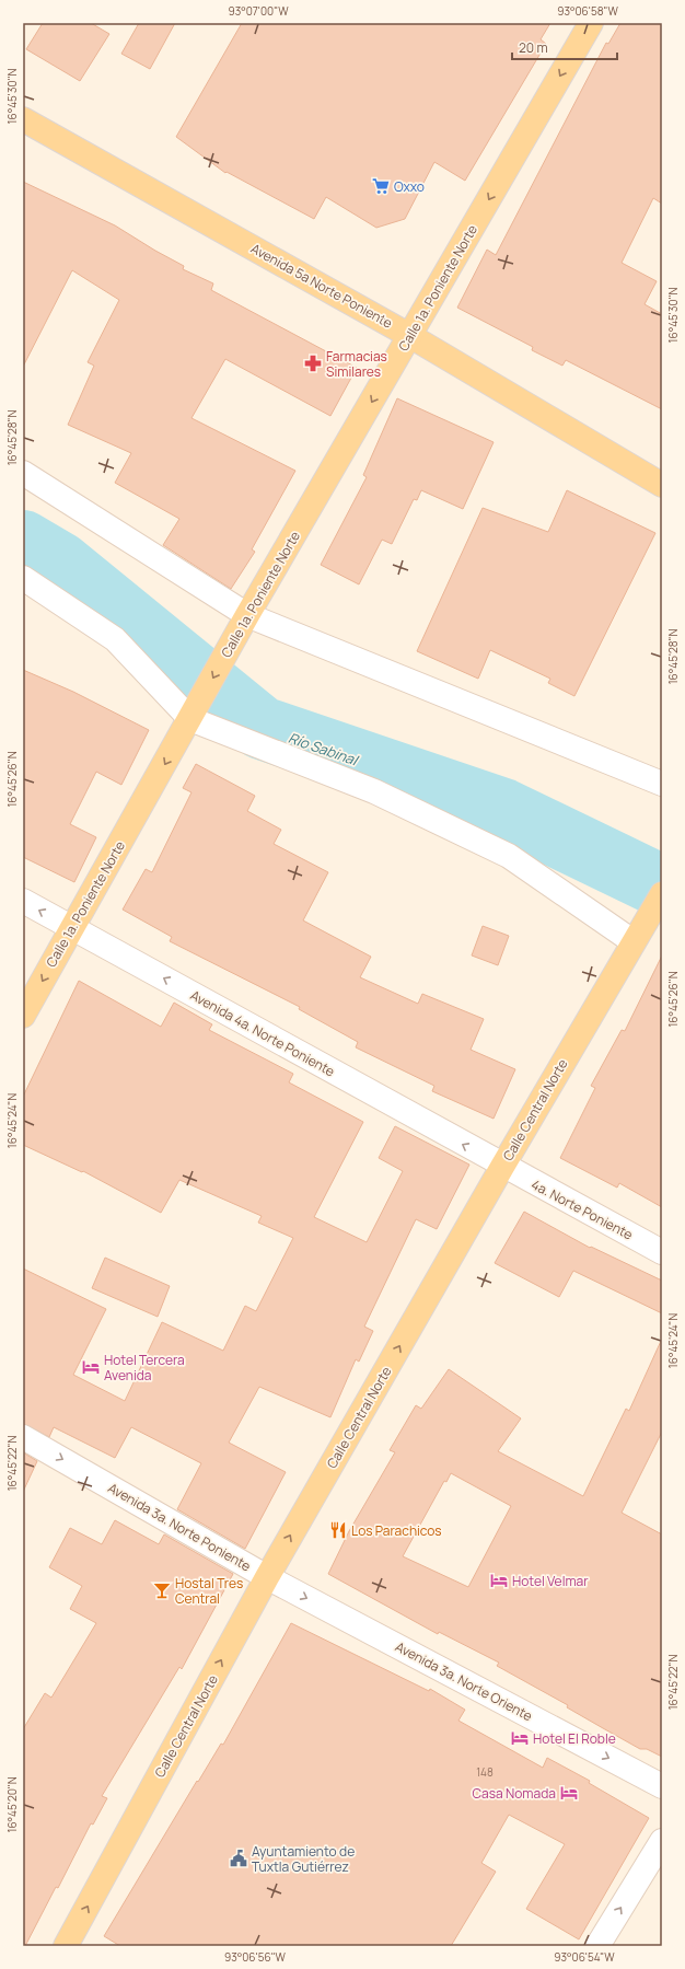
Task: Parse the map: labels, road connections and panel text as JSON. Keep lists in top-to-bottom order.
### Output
{
  "streets": {
    "main road": ["Avenida 5a Norte Poniente", "Calle 1a. Poniente Norte", "Calle Central Norte"],
    "street": [
      "Avenida 4a. Norte Poniente",
      "4a. Norte Poniente",
      "Avenida 3a. Norte Poniente",
      "Avenida 3a. Norte Oriente"
    ]
  },
  "crossings": [
    ["Avenida 5a Norte Poniente", "Calle 1a. Poniente Norte"],
    ["Calle 1a. Poniente Norte", "Avenida 4a. Norte Poniente"],
    ["Avenida 4a. Norte Poniente", "Calle Central Norte"],
    ["Avenida 4a. Norte Poniente", "4a. Norte Poniente"],
    ["Calle Central Norte", "4a. Norte Poniente"],
    ["Calle Central Norte", "Avenida 3a. Norte Poniente"],
    ["Calle Central Norte", "Avenida 3a. Norte Oriente"],
    ["Avenida 3a. Norte Poniente", "Avenida 3a. Norte Oriente"]
  ],
  "one_way": [
    "Calle 1a. Poniente Norte",
    "Avenida 4a. Norte Poniente",
    "Calle Central Norte",
    "Avenida 3a. Norte Poniente",
    "Avenida 3a. Norte Oriente"
  ],
  "water": ["Río Sabinal"],
  "places": {
    "supermarket": ["Oxxo"],
    "pharmacy": ["Farmacias Similares"],
    "hotel": [
      "Hotel Tercera Avenida",
      "Hotel Velmar",
      "Hotel El Roble",
      "Casa Nomada"
    ],
    "restaurant": ["Los Parachicos"],
    "bar": ["Hostal Tres Central"],
    "public building": ["Ayuntamiento de Tuxtla Gutiérrez"]
  },
  "house_numbers": ["148"],
  "scale_bar": "20 m",
  "coordinates": [
    "93°07'00\"W",
    "93°06'58\"W",
    "16°45'30\"N",
    "16°45'28\"N",
    "16°45'26\"N",
    "16°45'24\"N",
    "16°45'22\"N",
    "16°45'20\"N",
    "93°06'56\"W",
    "93°06'54\"W"
  ]
}
